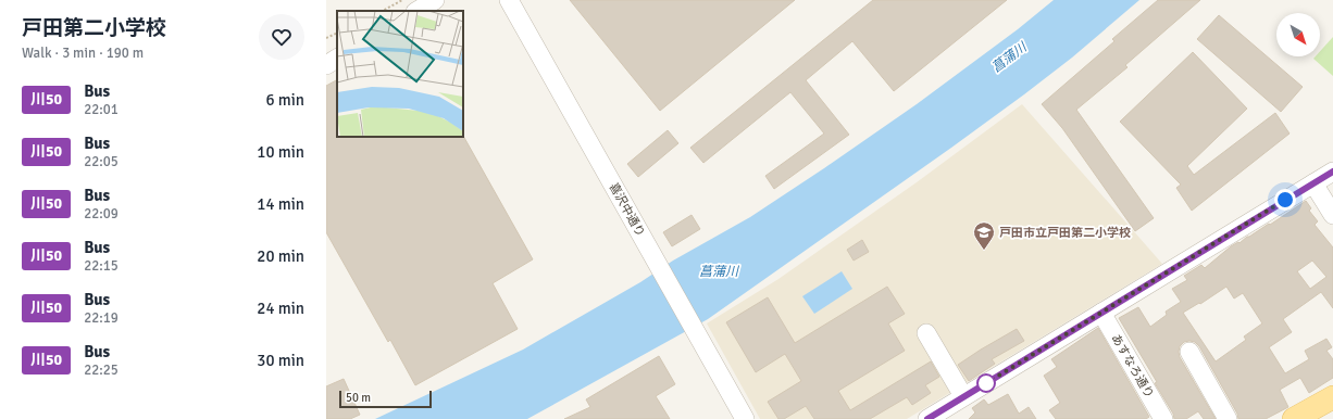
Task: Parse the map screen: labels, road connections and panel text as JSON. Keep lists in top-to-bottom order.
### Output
{
  "streets": {
    "street": ["喜沢中通り", "あすなろ通り"]
  },
  "water": ["菖蒲川"],
  "places": {
    "school or university": ["戸田市立戸田第二小学校"]
  },
  "lines": ["bus line 川50"],
  "scale_bar": "50 m",
  "north": "bottom right",
  "page": {
    "heading": ["戸田第二小学校", "Walk · 3 min · 190 m"],
    "list": [
      {
        "mark": "川50",
        "name": "Bus",
        "note": "22:01",
        "value": "6 min"
      },
      {
        "mark": "川50",
        "name": "Bus",
        "note": "22:05",
        "value": "10 min"
      },
      {
        "mark": "川50",
        "name": "Bus",
        "note": "22:09",
        "value": "14 min"
      },
      {
        "mark": "川50",
        "name": "Bus",
        "note": "22:15",
        "value": "20 min"
      },
      {
        "mark": "川50",
        "name": "Bus",
        "note": "22:19",
        "value": "24 min"
      },
      {
        "mark": "川50",
        "name": "Bus",
        "note": "22:25",
        "value": "30 min"
      }
    ],
    "scale": "50 m"
  }
}
